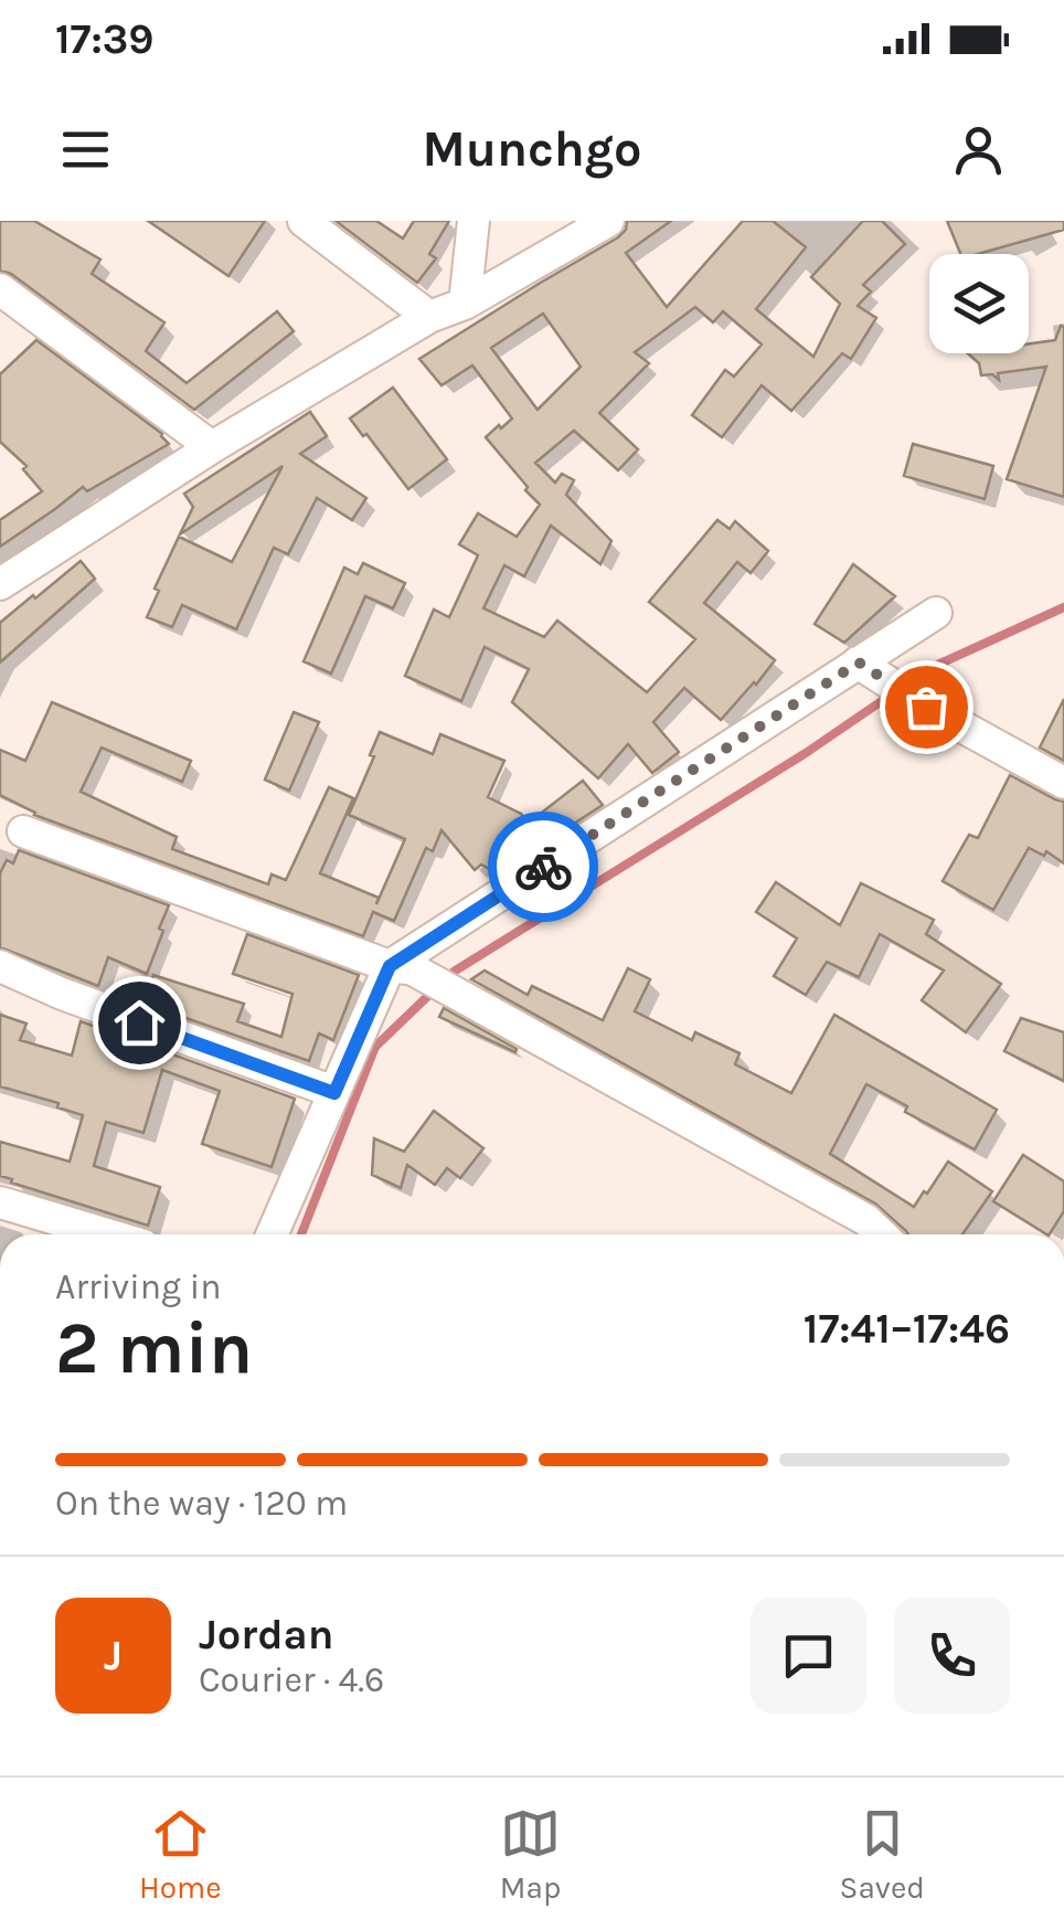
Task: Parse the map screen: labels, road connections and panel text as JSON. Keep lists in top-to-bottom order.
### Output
{
  "page": {
    "status": "17:39",
    "header": "Munchgo",
    "heading": ["2 min", "Arriving in", "17:41–17:46"],
    "panel": ["Jordan", "Courier · 4.6"],
    "bar": "On the way · 120 m",
    "round": "J",
    "tabs": ["Home", "Map", "Saved"]
  }
}
